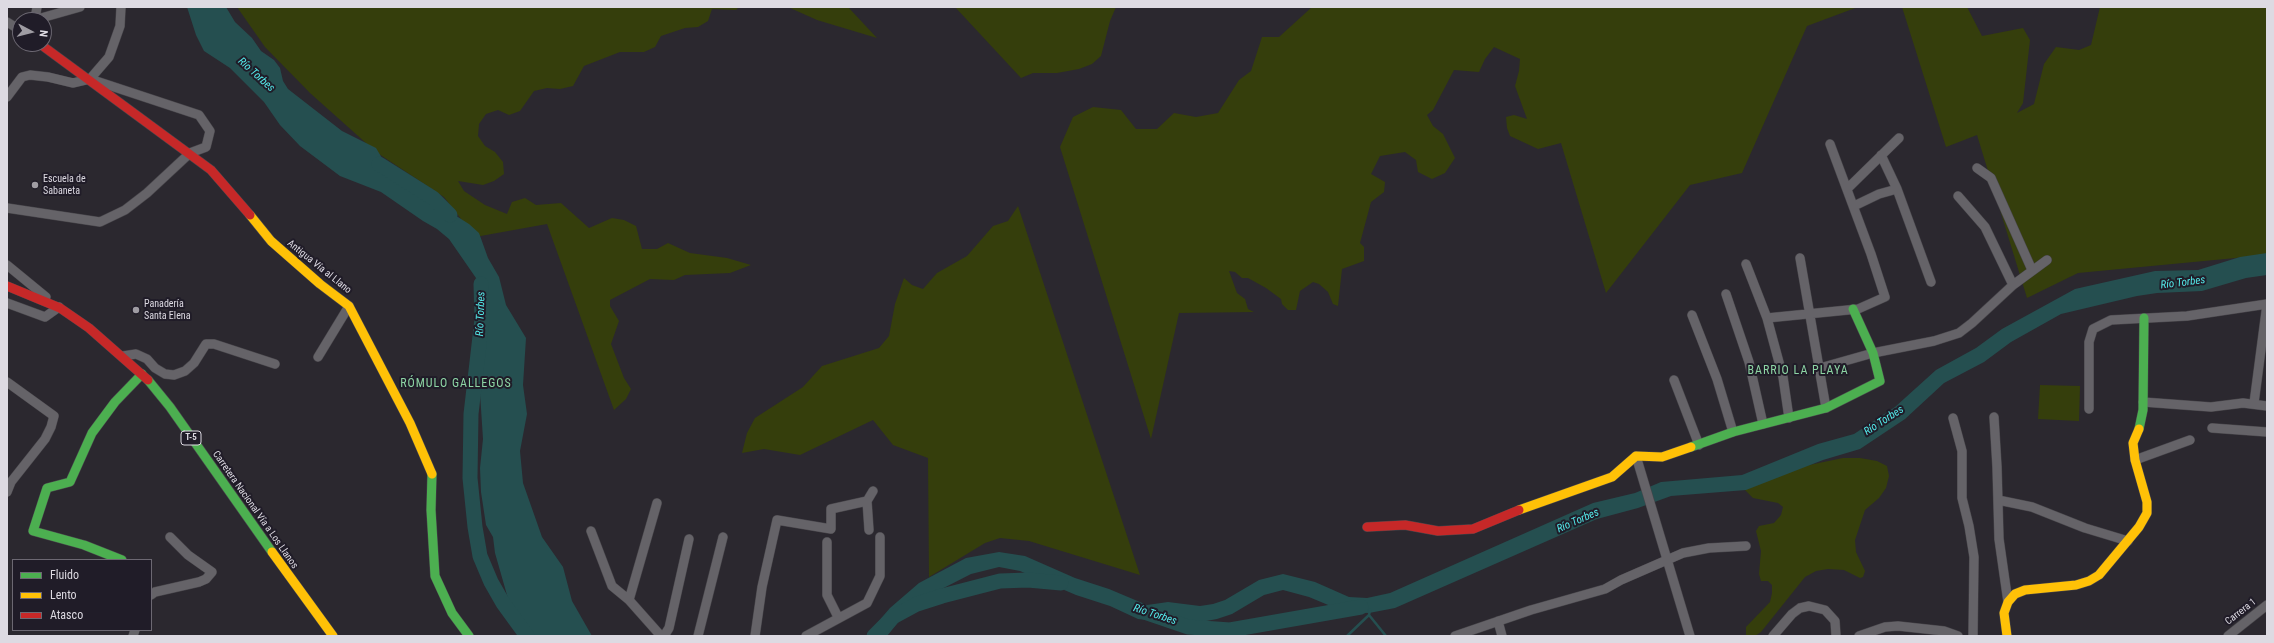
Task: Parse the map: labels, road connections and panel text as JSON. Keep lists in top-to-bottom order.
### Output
{
  "streets": {
    "main road": ["Antigua Vía al Llano", "T-5", "Carretera Nacional Vía a Los Llanos"],
    "street": ["Carrera 1"]
  },
  "districts": ["BARRIO LA PLAYA", "RÓMULO GALLEGOS"],
  "water": ["Río Torbes"],
  "places": ["Escuela de Sabaneta", "Panadería Santa Elena"],
  "legend": ["Fluido", "Lento", "Atasco"],
  "north": "right"
}
